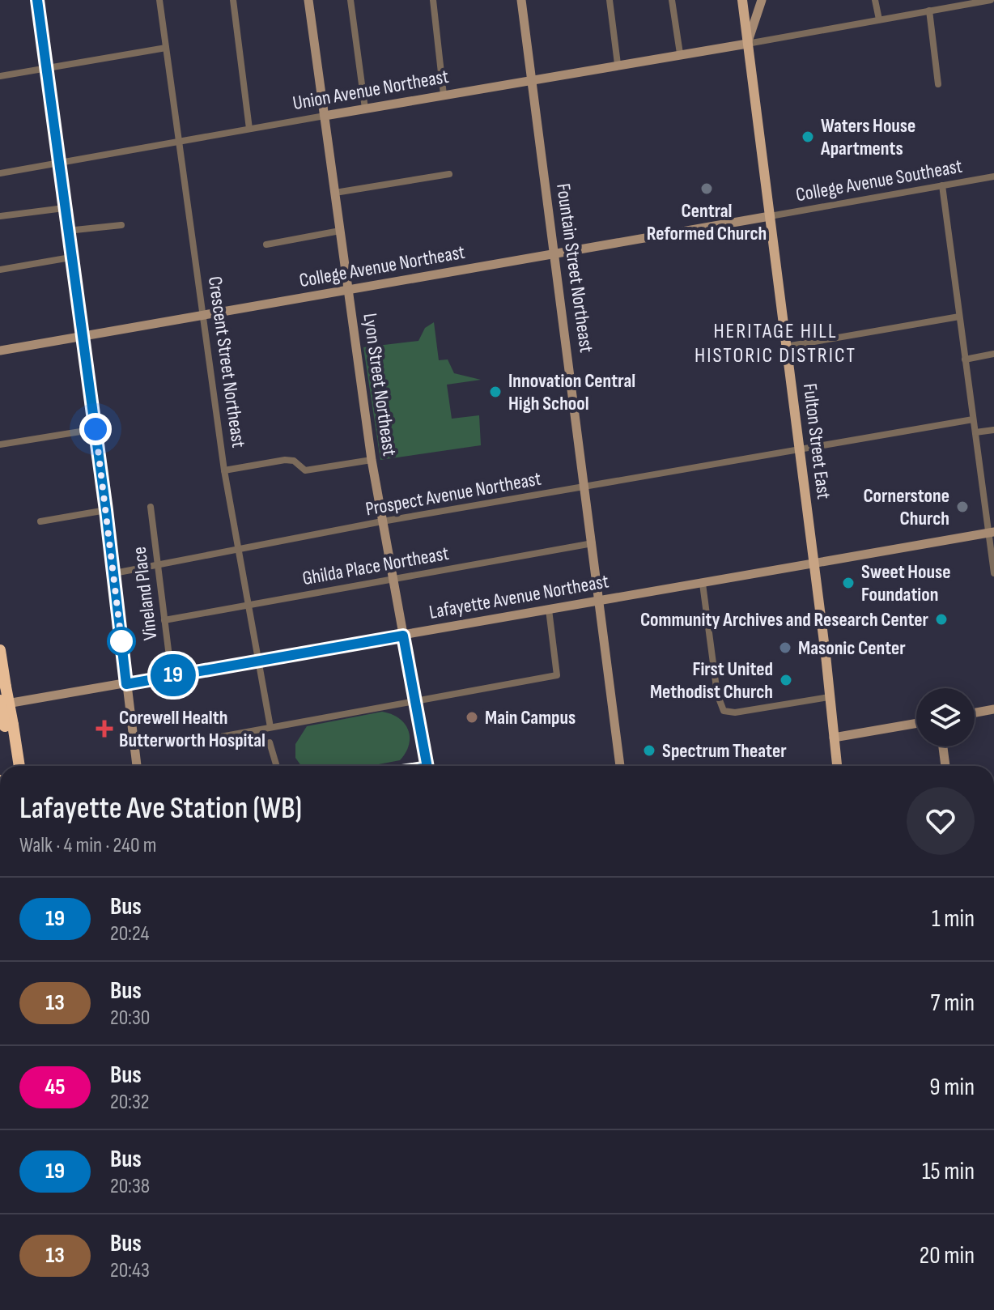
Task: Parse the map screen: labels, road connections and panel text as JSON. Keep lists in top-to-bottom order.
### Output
{
  "streets": {
    "main road": ["Fulton Street East"],
    "street": [
      "Union Avenue Northeast",
      "College Avenue Southeast",
      "College Avenue Northeast",
      "Fountain Street Northeast",
      "Crescent Street Northeast",
      "Lyon Street Northeast",
      "Prospect Avenue Northeast",
      "Ghilda Place Northeast",
      "Vineland Place",
      "Lafayette Avenue Northeast"
    ]
  },
  "crossings": [
    ["Union Avenue Northeast", "Fountain Street Northeast"],
    ["Union Avenue Northeast", "Crescent Street Northeast"],
    ["Union Avenue Northeast", "Lyon Street Northeast"],
    ["Union Avenue Northeast", "Fulton Street East"],
    ["College Avenue Southeast", "College Avenue Northeast"],
    ["College Avenue Southeast", "Fulton Street East"],
    ["College Avenue Northeast", "Fountain Street Northeast"],
    ["College Avenue Northeast", "Crescent Street Northeast"],
    ["College Avenue Northeast", "Lyon Street Northeast"],
    ["College Avenue Northeast", "Fulton Street East"],
    ["Fountain Street Northeast", "Prospect Avenue Northeast"],
    ["Fountain Street Northeast", "Ghilda Place Northeast"],
    ["Fountain Street Northeast", "Lafayette Avenue Northeast"],
    ["Crescent Street Northeast", "Prospect Avenue Northeast"],
    ["Crescent Street Northeast", "Ghilda Place Northeast"],
    ["Crescent Street Northeast", "Lafayette Avenue Northeast"],
    ["Lyon Street Northeast", "Prospect Avenue Northeast"],
    ["Lyon Street Northeast", "Ghilda Place Northeast"],
    ["Lyon Street Northeast", "Lafayette Avenue Northeast"],
    ["Fulton Street East", "Prospect Avenue Northeast"],
    ["Fulton Street East", "Lafayette Avenue Northeast"],
    ["Prospect Avenue Northeast", "Vineland Place"],
    ["Ghilda Place Northeast", "Vineland Place"],
    ["Vineland Place", "Lafayette Avenue Northeast"]
  ],
  "districts": ["HERITAGE HILL HISTORIC DISTRICT"],
  "places": {
    "other": [
      "Waters House Apartments",
      "Central Reformed Church",
      "Innovation Central High School",
      "Cornerstone Church",
      "Sweet House Foundation",
      "Community Archives and Research Center",
      "Masonic Center",
      "First United Methodist Church",
      "Main Campus",
      "Spectrum Theater"
    ],
    "health": ["Corewell Health Butterworth Hospital"]
  },
  "lines": ["bus line 19"],
  "page": {
    "on_map": "19",
    "heading": ["Lafayette Ave Station (WB)", "Walk · 4 min · 240 m"],
    "list": [
      {
        "mark": "19",
        "name": "Bus",
        "note": "20:24",
        "value": "1 min"
      },
      {
        "mark": "13",
        "name": "Bus",
        "note": "20:30",
        "value": "7 min"
      },
      {
        "mark": "45",
        "name": "Bus",
        "note": "20:32",
        "value": "9 min"
      },
      {
        "mark": "19",
        "name": "Bus",
        "note": "20:38",
        "value": "15 min"
      },
      {
        "mark": "13",
        "name": "Bus",
        "note": "20:43",
        "value": "20 min"
      }
    ]
  }
}
